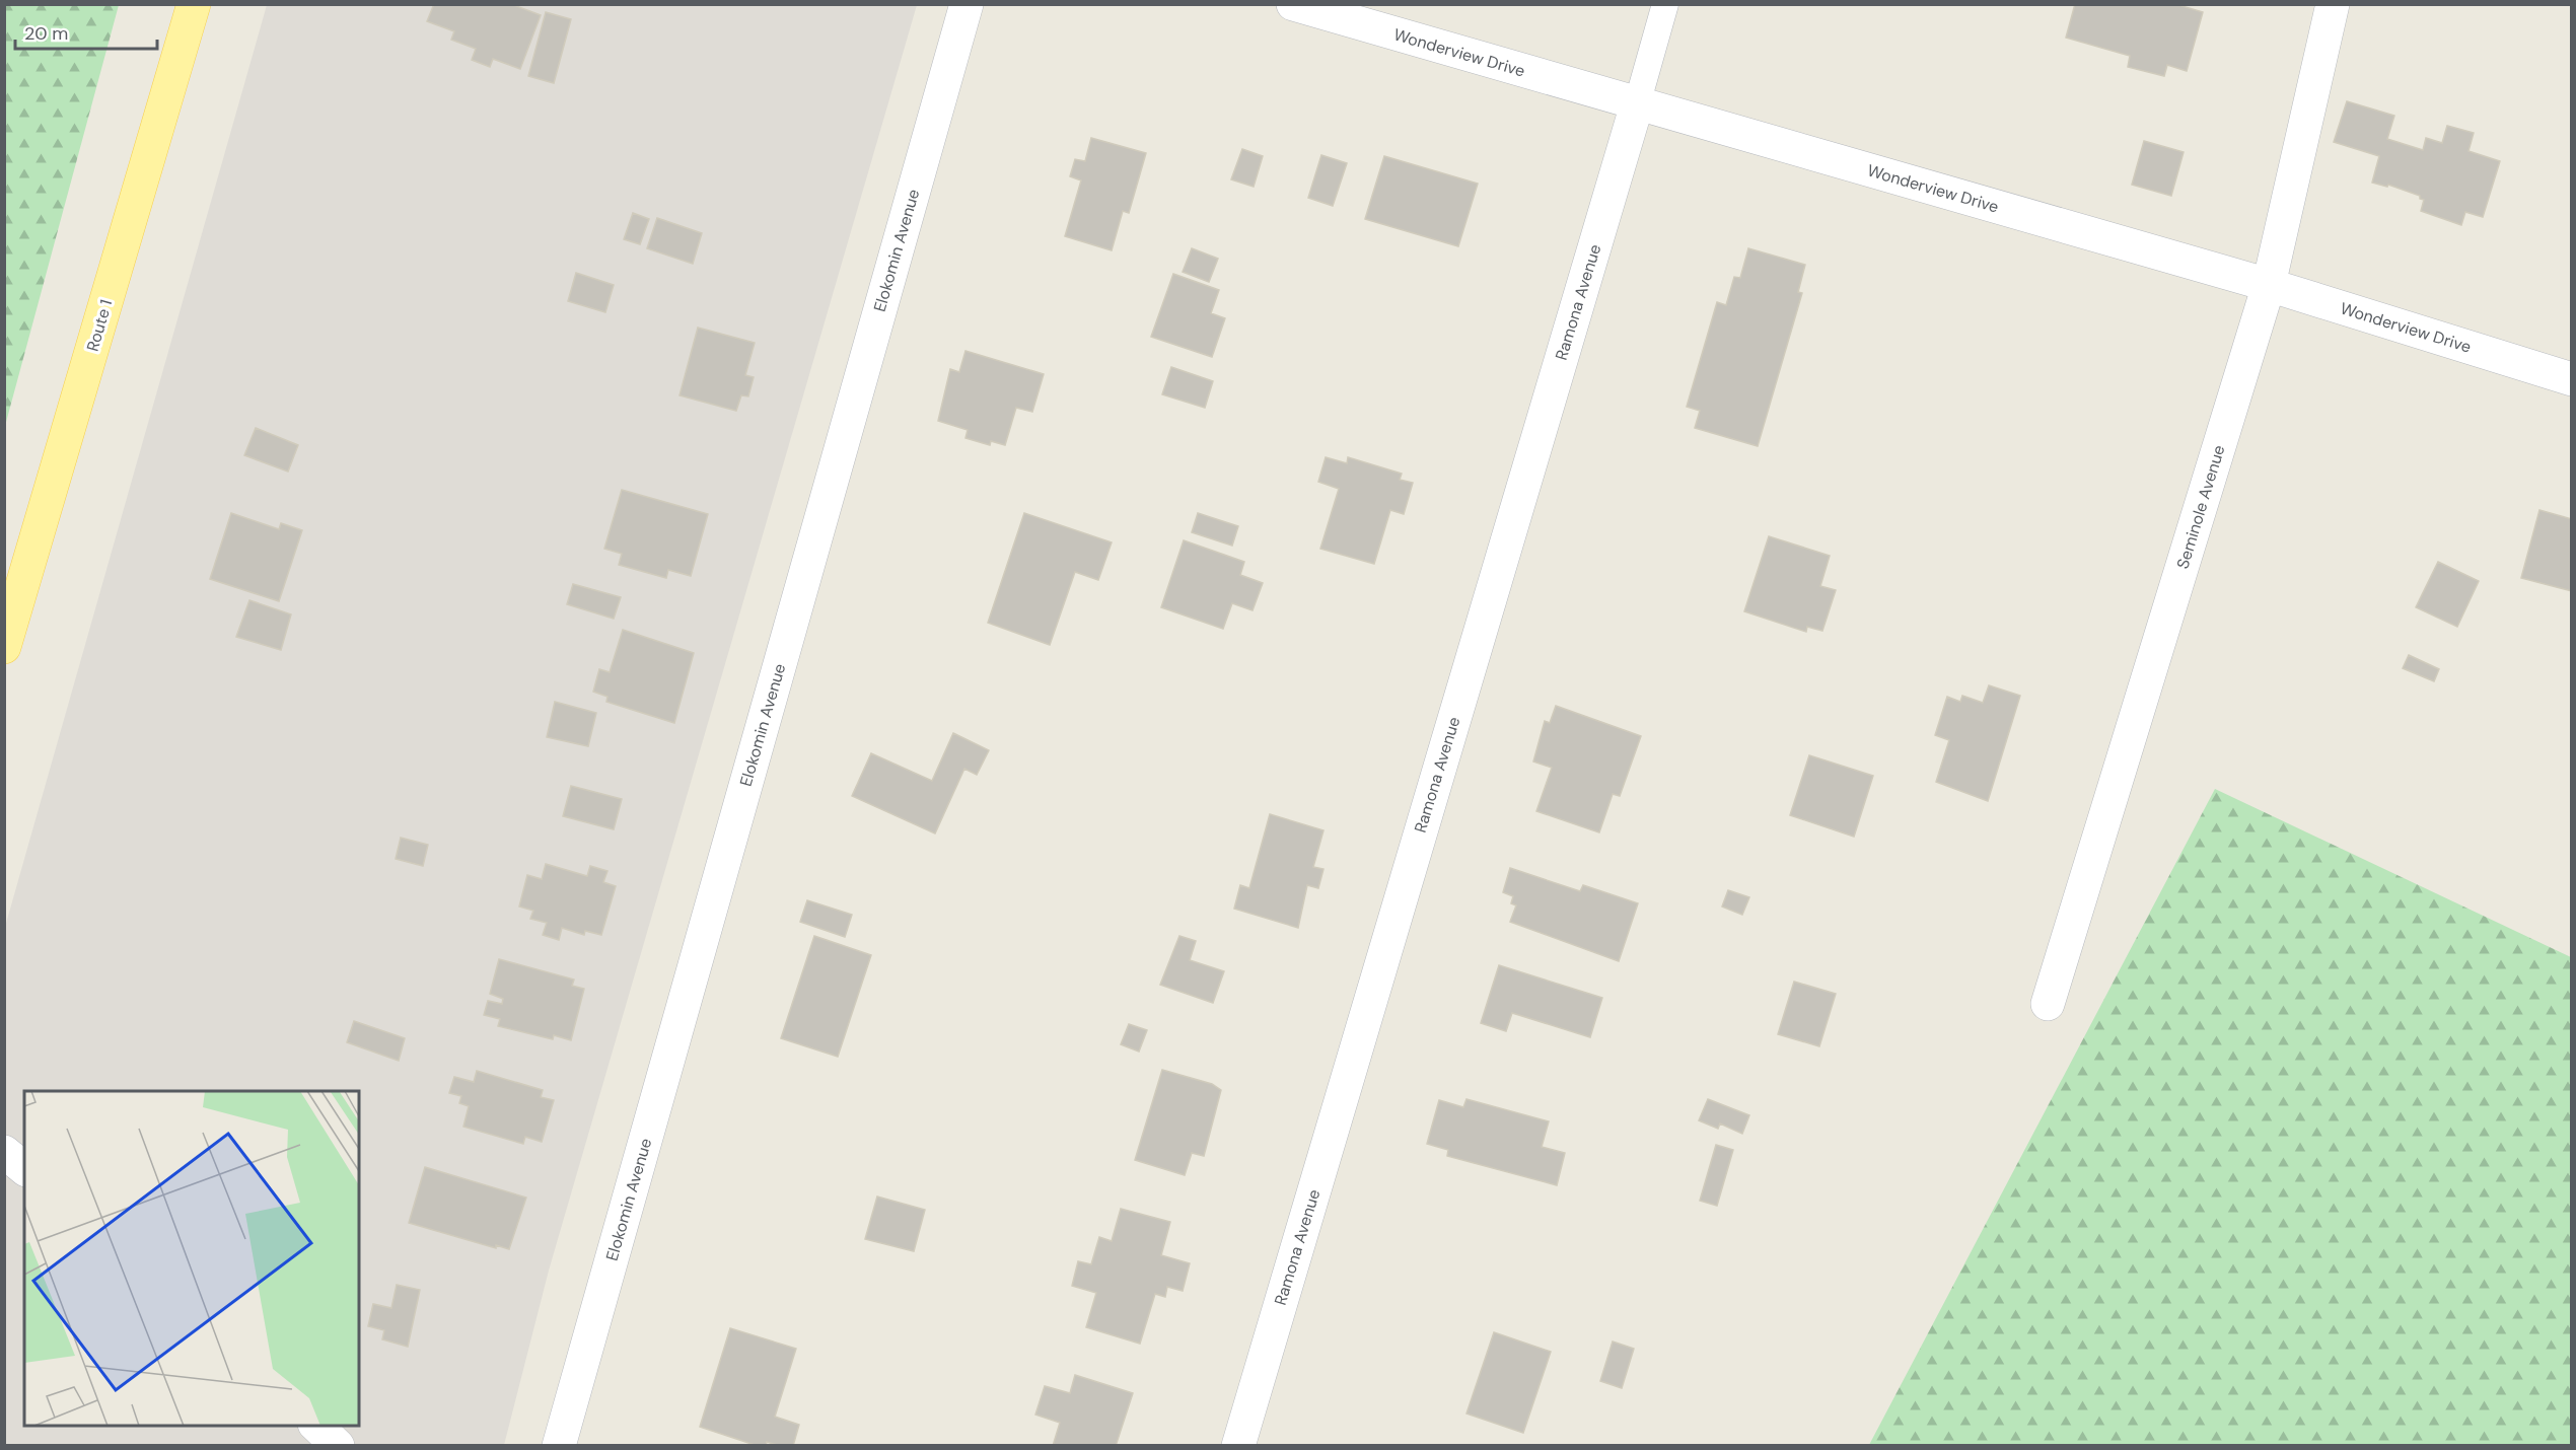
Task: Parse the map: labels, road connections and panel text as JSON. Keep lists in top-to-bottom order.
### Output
{
  "streets": {
    "main road": ["Route 1"],
    "street": [
      "Wonderview Drive",
      "Elokomin Avenue",
      "Ramona Avenue",
      "Seminole Avenue"
    ]
  },
  "crossings": [
    ["Wonderview Drive", "Ramona Avenue"],
    ["Wonderview Drive", "Seminole Avenue"]
  ],
  "scale_bar": "20 m"
}
